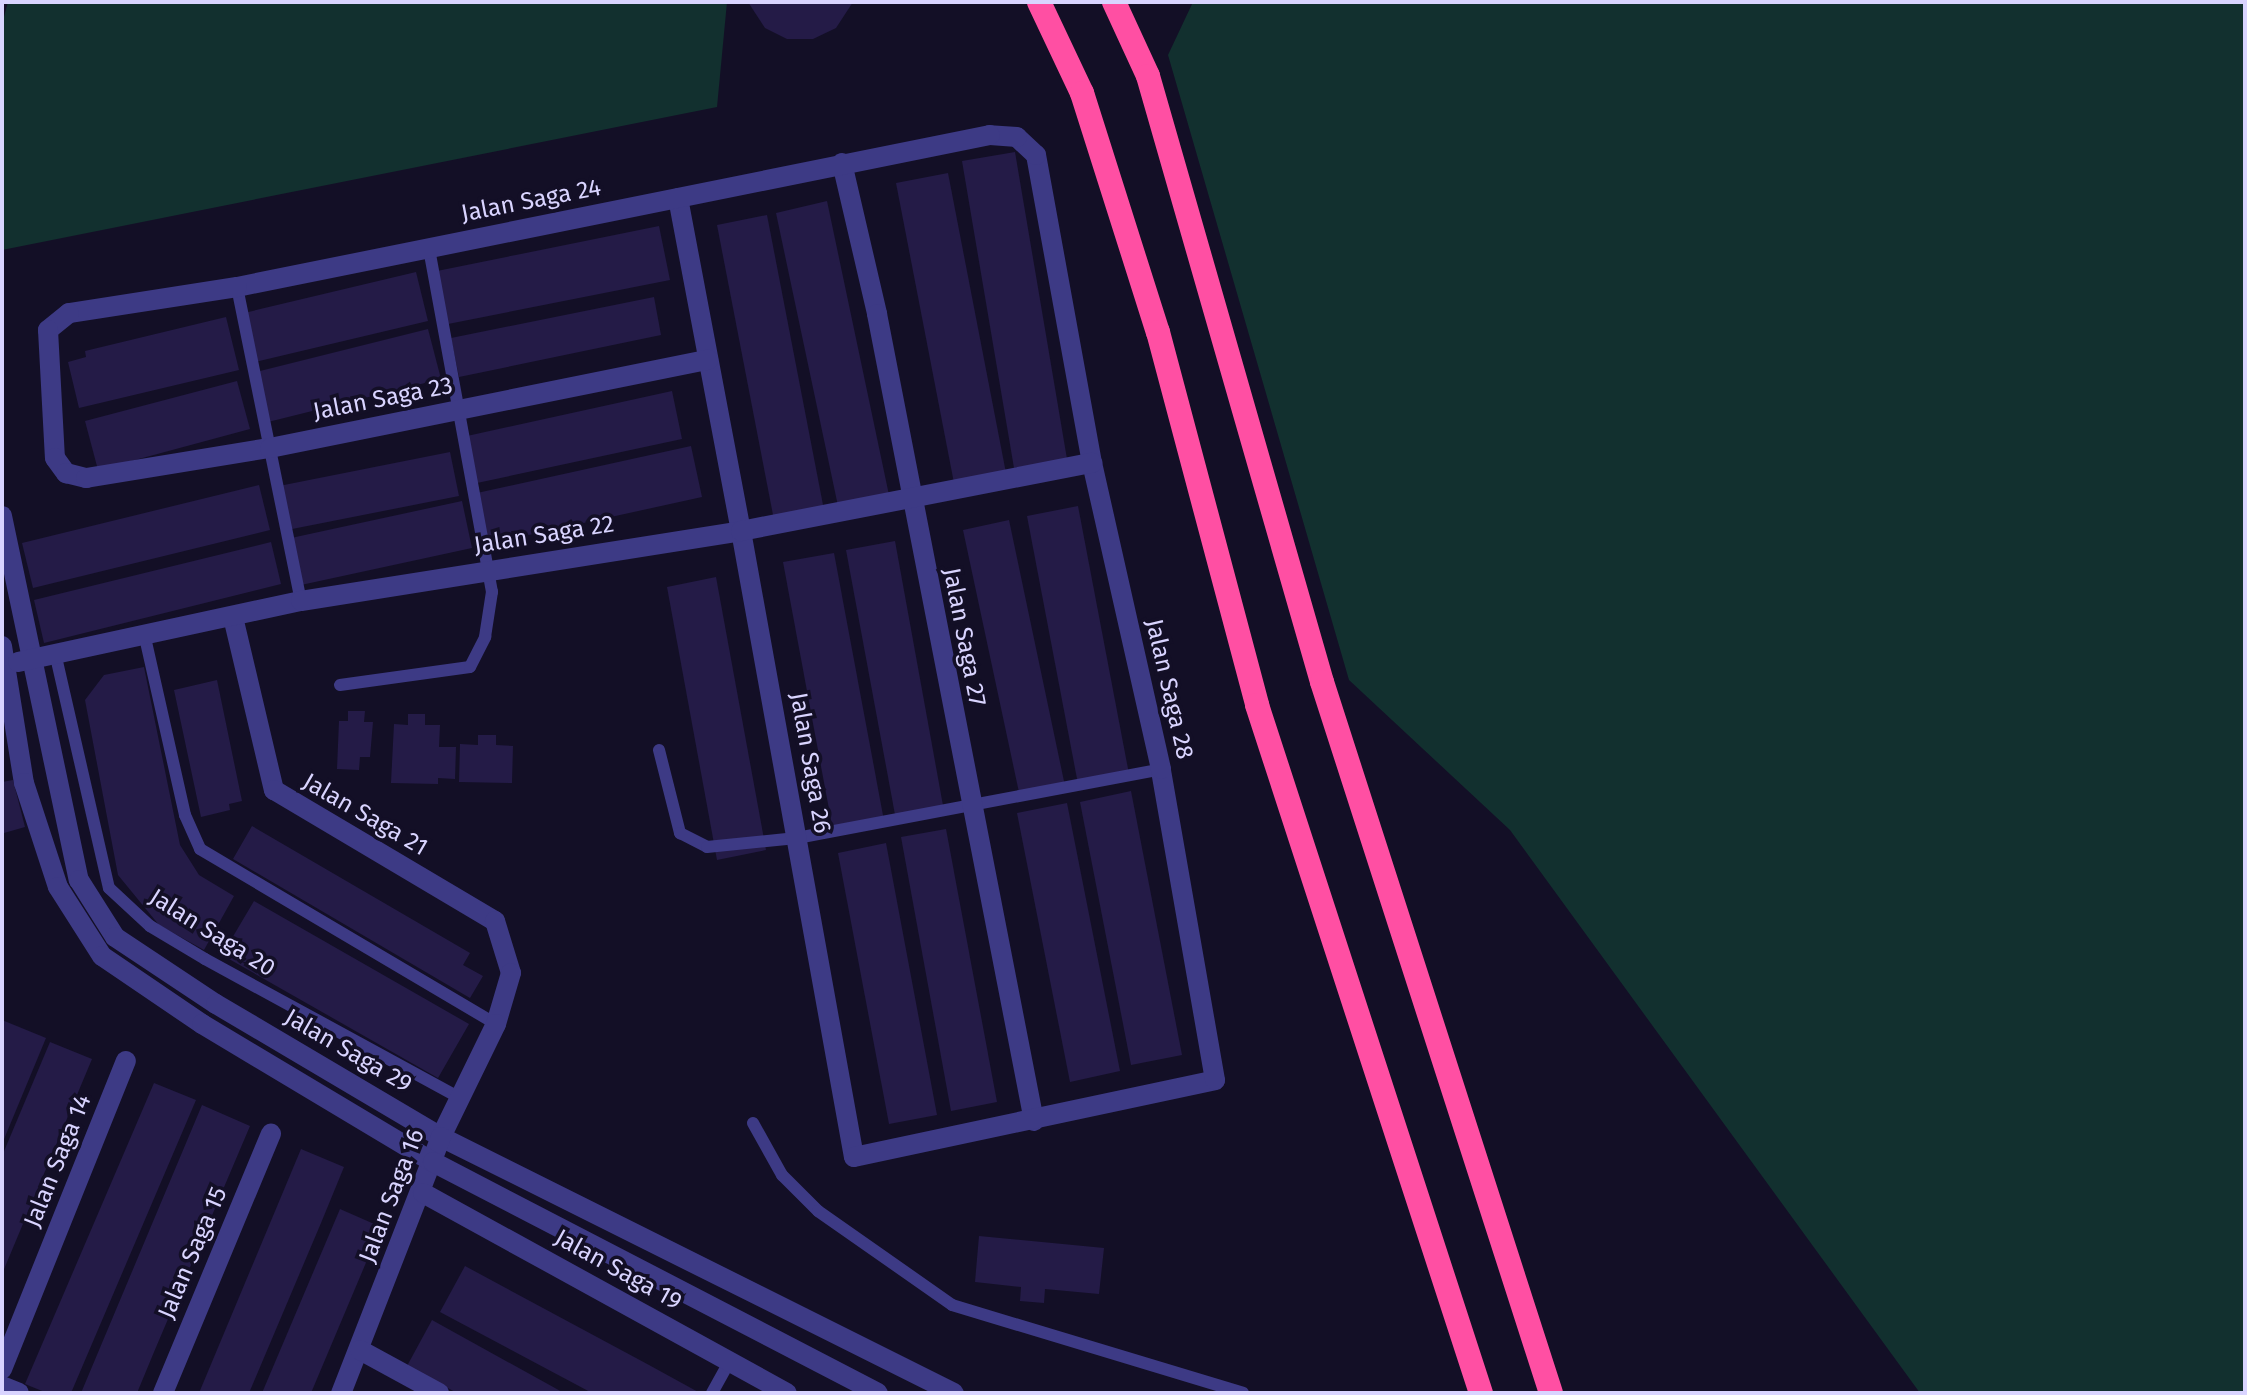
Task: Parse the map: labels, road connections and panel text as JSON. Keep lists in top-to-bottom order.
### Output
{
  "streets": {
    "street": [
      "Jalan Saga 24",
      "Jalan Saga 23",
      "Jalan Saga 22",
      "Jalan Saga 27",
      "Jalan Saga 28",
      "Jalan Saga 26",
      "Jalan Saga 21",
      "Jalan Saga 29",
      "Jalan Saga 14",
      "Jalan Saga 16",
      "Jalan Saga 15",
      "Jalan Saga 19"
    ],
    "lane": ["Jalan Saga 20"]
  },
  "crossings": [
    ["Jalan Saga 24", "Jalan Saga 23"],
    ["Jalan Saga 24", "Jalan Saga 27"],
    ["Jalan Saga 24", "Jalan Saga 28"],
    ["Jalan Saga 24", "Jalan Saga 26"],
    ["Jalan Saga 23", "Jalan Saga 26"],
    ["Jalan Saga 22", "Jalan Saga 27"],
    ["Jalan Saga 22", "Jalan Saga 28"],
    ["Jalan Saga 22", "Jalan Saga 26"],
    ["Jalan Saga 22", "Jalan Saga 21"],
    ["Jalan Saga 22", "Jalan Saga 20"],
    ["Jalan Saga 22", "Jalan Saga 29"],
    ["Jalan Saga 27", "Jalan Saga 28"],
    ["Jalan Saga 27", "Jalan Saga 26"],
    ["Jalan Saga 28", "Jalan Saga 26"],
    ["Jalan Saga 21", "Jalan Saga 16"],
    ["Jalan Saga 20", "Jalan Saga 16"],
    ["Jalan Saga 29", "Jalan Saga 16"],
    ["Jalan Saga 16", "Jalan Saga 19"]
  ]
}
